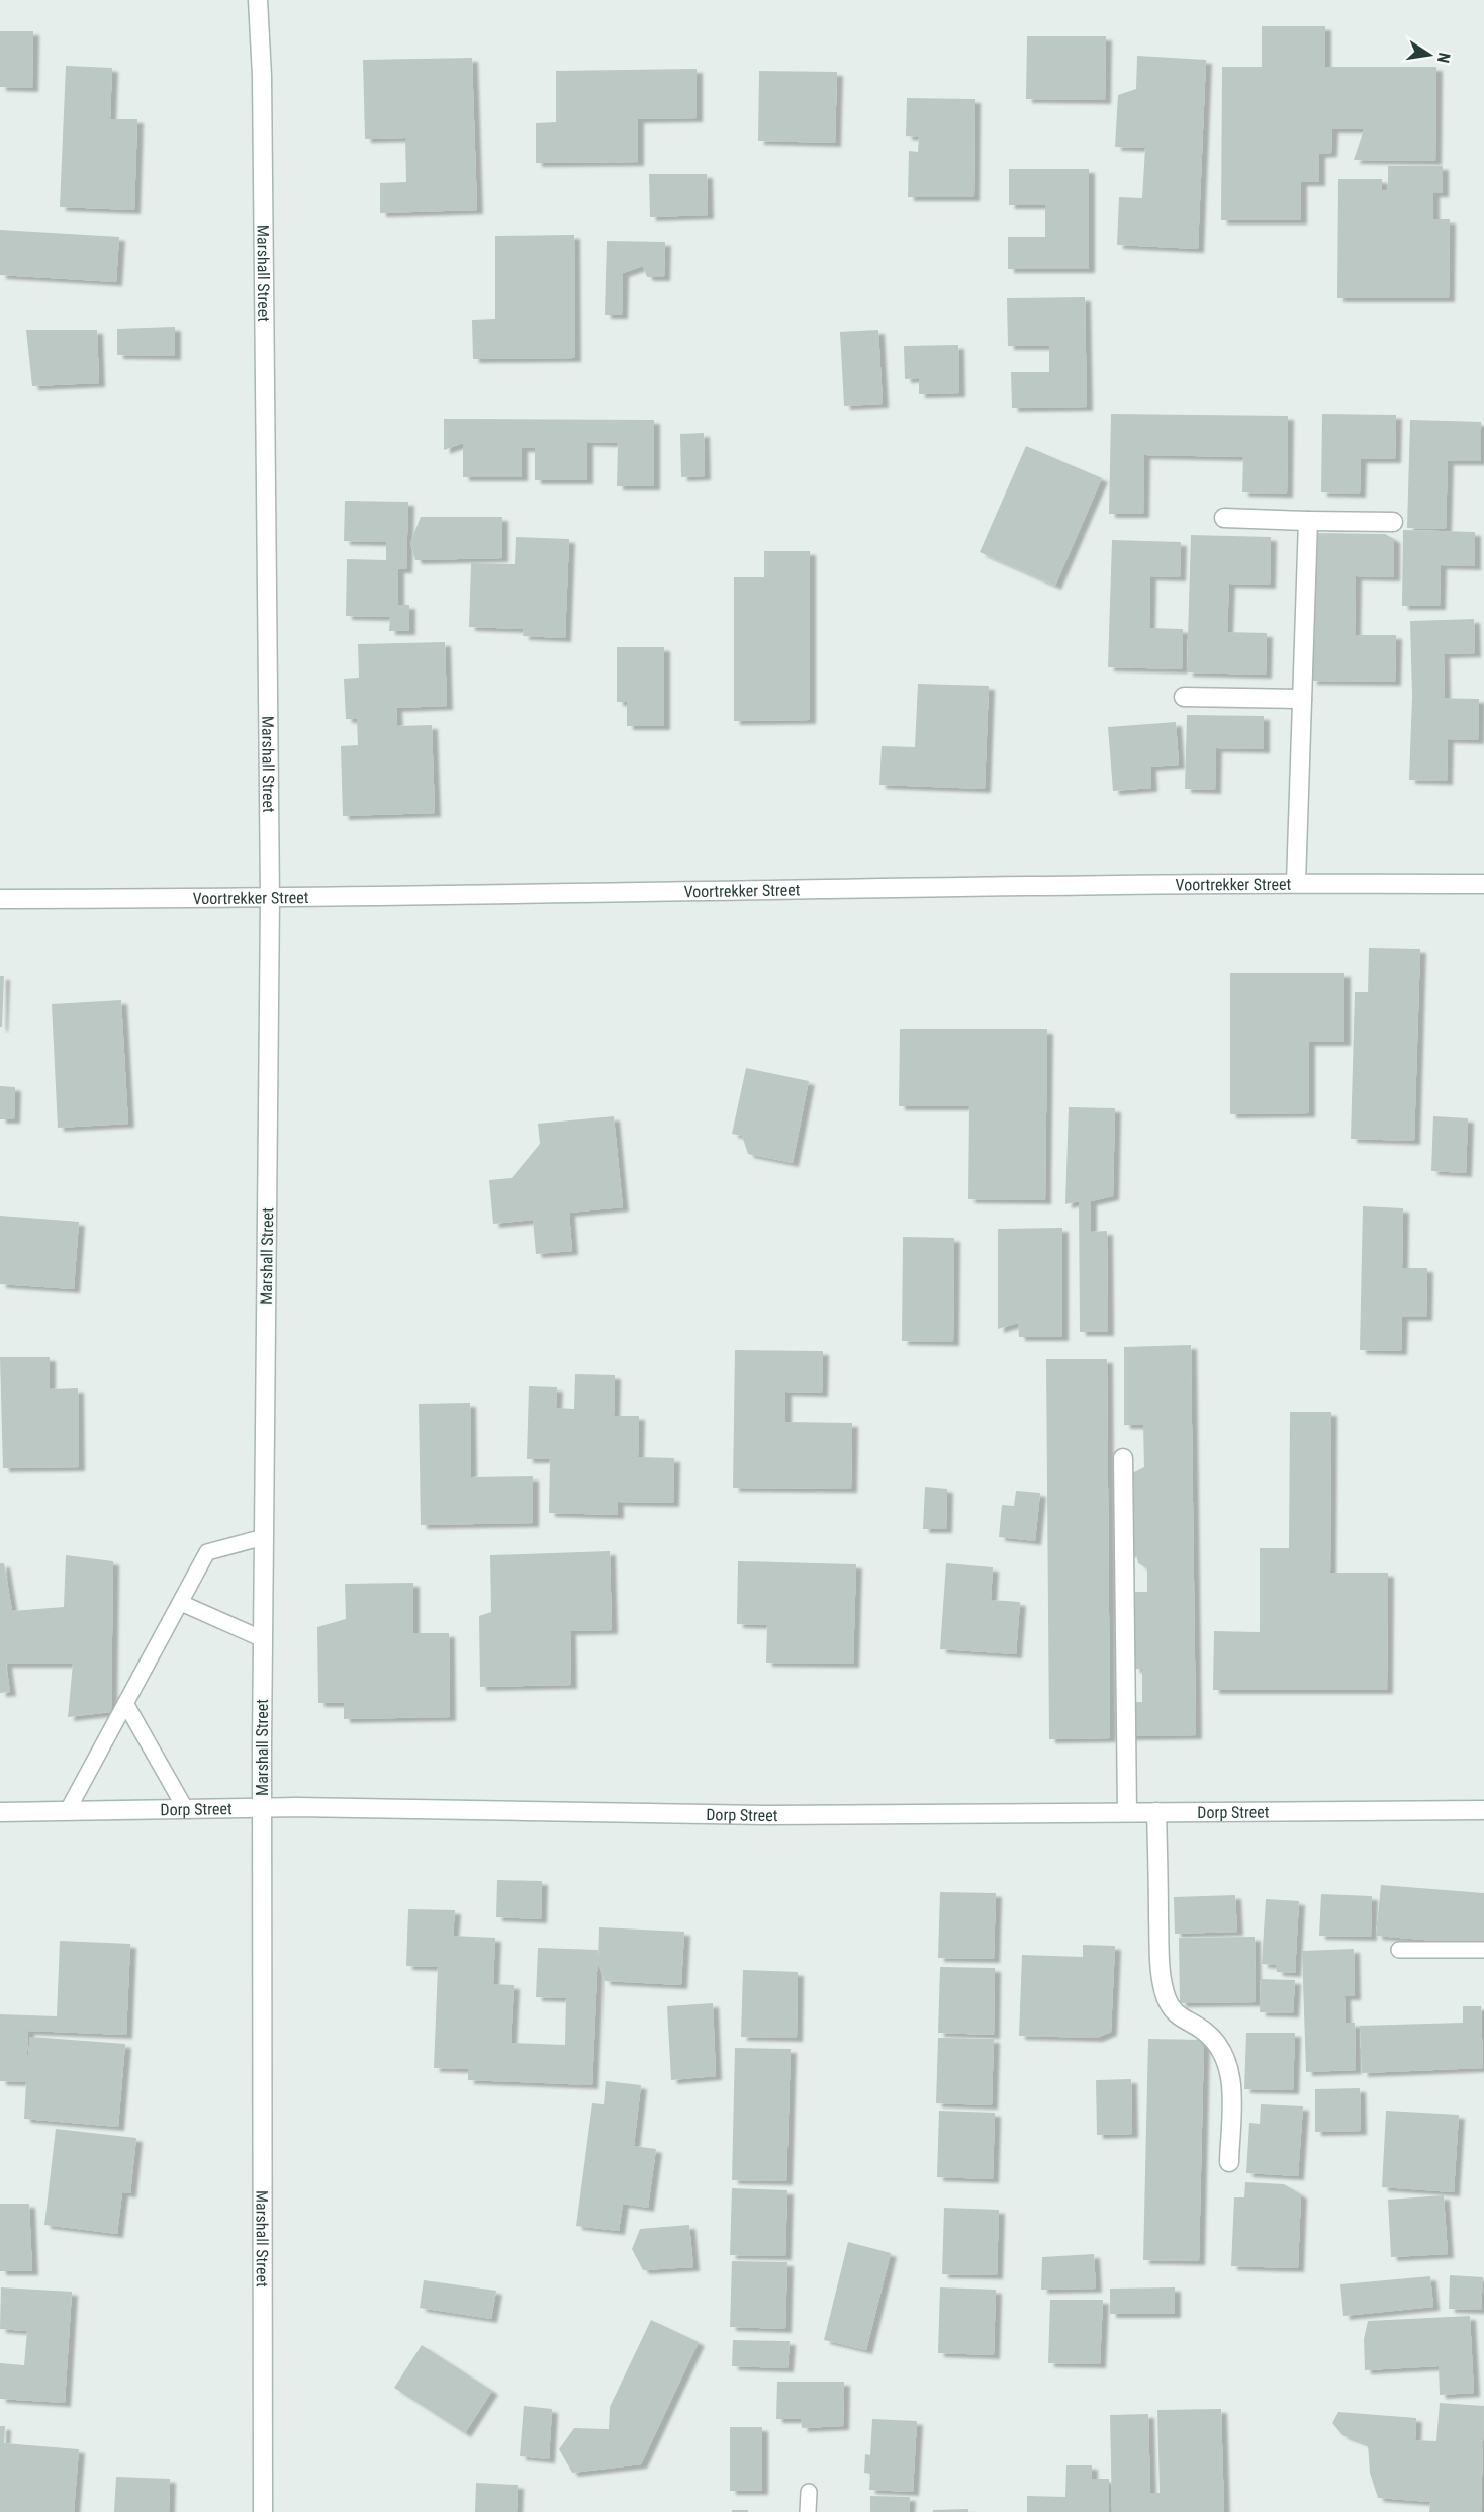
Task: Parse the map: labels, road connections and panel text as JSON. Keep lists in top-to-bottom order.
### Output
{
  "streets": {
    "street": ["Marshall Street", "Voortrekker Street", "Dorp Street"]
  },
  "crossings": [
    ["Marshall Street", "Voortrekker Street"],
    ["Marshall Street", "Dorp Street"]
  ],
  "north": "right"
}
